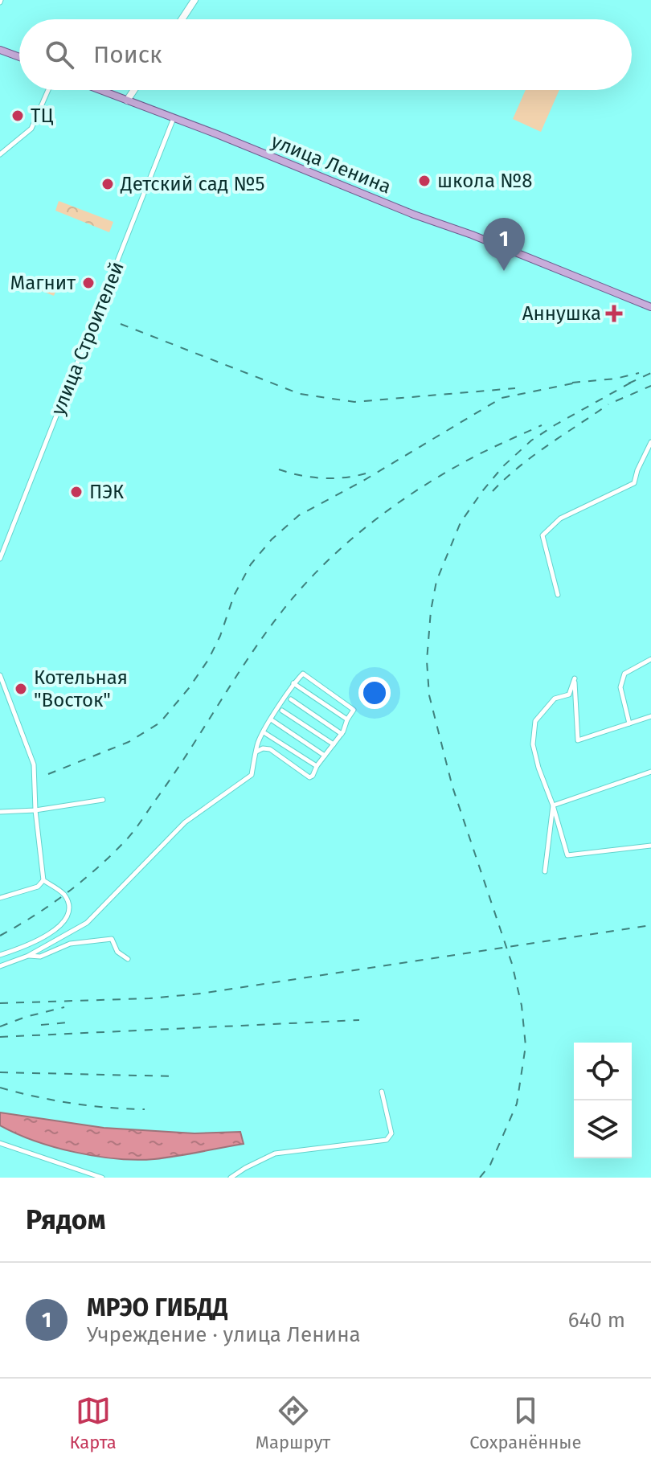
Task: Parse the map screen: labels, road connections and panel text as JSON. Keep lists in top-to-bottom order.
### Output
{
  "streets": {
    "main road": ["улица Ленина"],
    "street": ["улица Строителей"]
  },
  "crossings": [
    ["улица Ленина", "улица Строителей"]
  ],
  "places": {
    "other": [
      "ТЦ",
      "школа №8",
      "Детский сад №5",
      "Магнит",
      "ПЭК",
      "Котельная \"Восток\""
    ],
    "health": ["Аннушка"]
  },
  "page": {
    "search": "Поиск",
    "pins": "1",
    "heading": "Рядом",
    "list": [
      {
        "mark": "1",
        "name": "МРЭО ГИБДД",
        "note": "Учреждение · улица Ленина",
        "value": "640 m"
      }
    ],
    "nav": ["Карта", "Маршрут", "Сохранённые"]
  }
}
